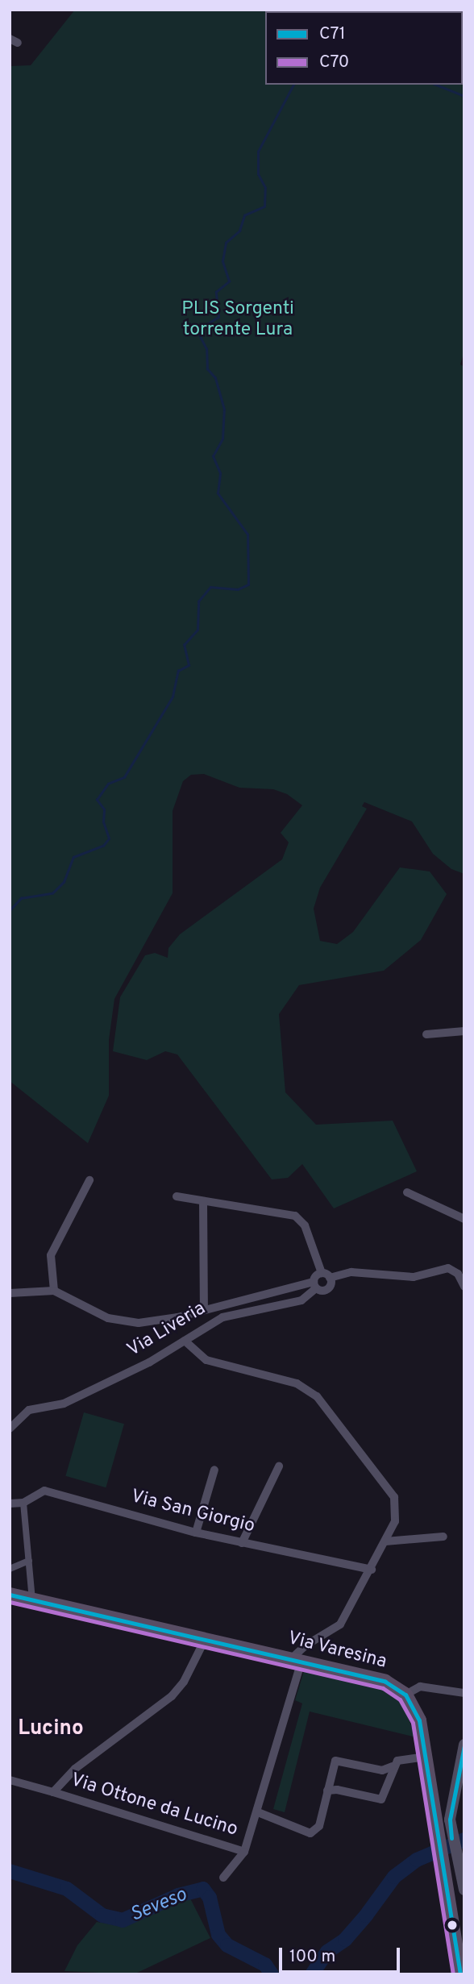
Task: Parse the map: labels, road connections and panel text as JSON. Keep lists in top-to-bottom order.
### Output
{
  "streets": {
    "main road": ["Via Varesina"],
    "street": ["Via Liveria", "Via San Giorgio", "Via Ottone da Lucino"]
  },
  "crossings": [
    ["Via Varesina", "Via Ottone da Lucino"]
  ],
  "districts": ["Lucino"],
  "water": ["Seveso"],
  "parks": ["PLIS Sorgenti torrente Lura"],
  "lines": ["transit line C71", "transit line C70"],
  "legend": ["C71", "C70"],
  "scale_bar": "100 m"
}
